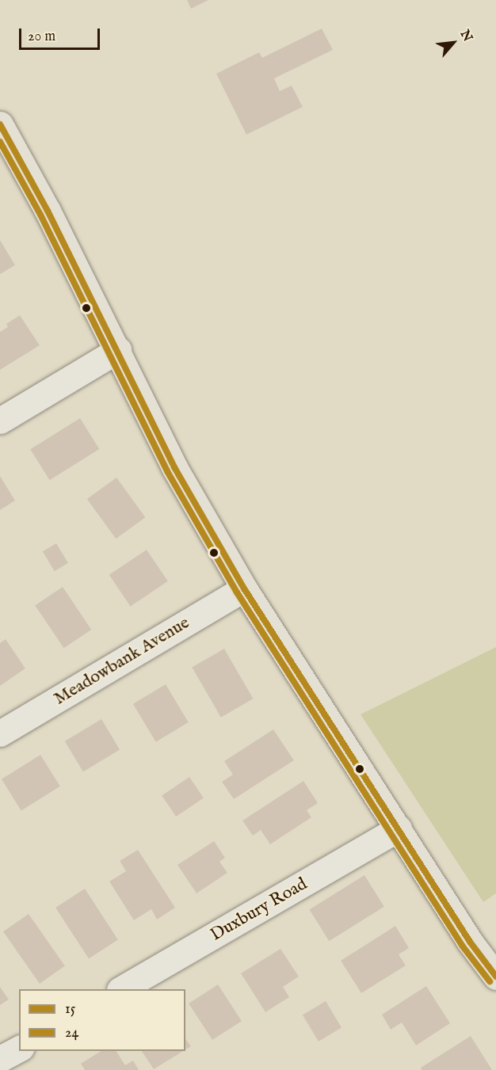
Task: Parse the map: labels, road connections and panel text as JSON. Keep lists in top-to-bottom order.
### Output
{
  "streets": {
    "street": ["Meadowbank Avenue", "Duxbury Road"]
  },
  "lines": ["transit line 15", "transit line 24"],
  "legend": ["15", "24"],
  "scale_bar": "20 m",
  "north": "top right"
}
